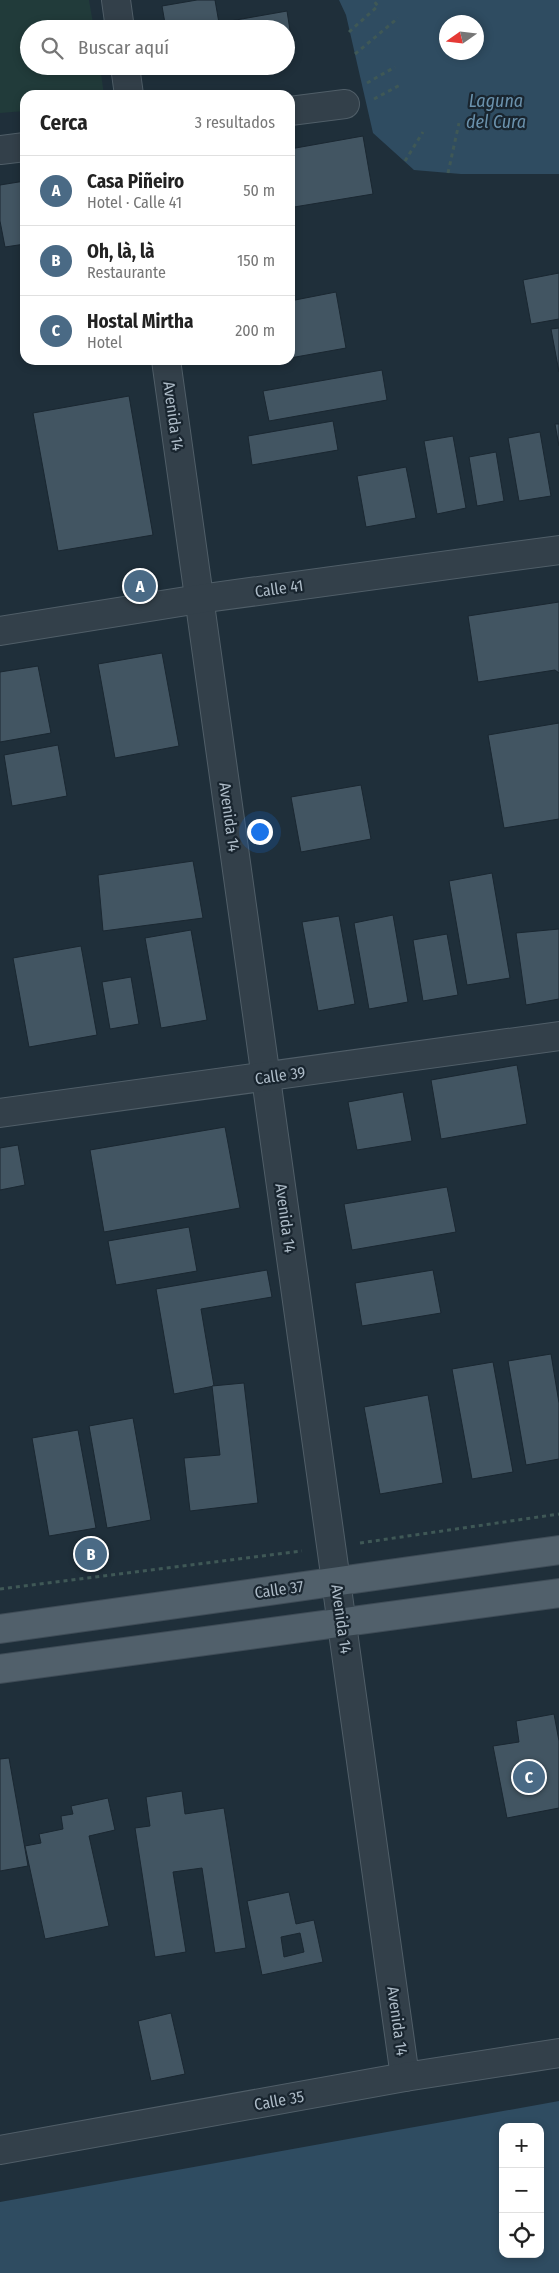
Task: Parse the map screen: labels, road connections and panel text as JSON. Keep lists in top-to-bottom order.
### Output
{
  "streets": {
    "main road": ["Calle 37"],
    "street": [
      "Avenida 14",
      "Calle 41",
      "Calle 39",
      "Calle 35"
    ]
  },
  "crossings": [
    ["Avenida 14", "Calle 41"],
    ["Avenida 14", "Calle 39"],
    ["Avenida 14", "Calle 37"],
    ["Avenida 14", "Calle 35"]
  ],
  "water": ["Laguna del Cura"],
  "north": "left",
  "page": {
    "search": "Buscar aquí",
    "heading": ["Cerca", "3 resultados"],
    "list": [
      {
        "mark": "A",
        "name": "Casa Piñeiro",
        "note": "Hotel · Calle 41",
        "value": "50 m"
      },
      {
        "mark": "B",
        "name": "Oh, là, là",
        "note": "Restaurante",
        "value": "150 m"
      },
      {
        "mark": "C",
        "name": "Hostal Mirtha",
        "note": "Hotel",
        "value": "200 m"
      }
    ],
    "pins": ["A", "B", "C"],
    "map_buttons": ["+", "−"]
  }
}
